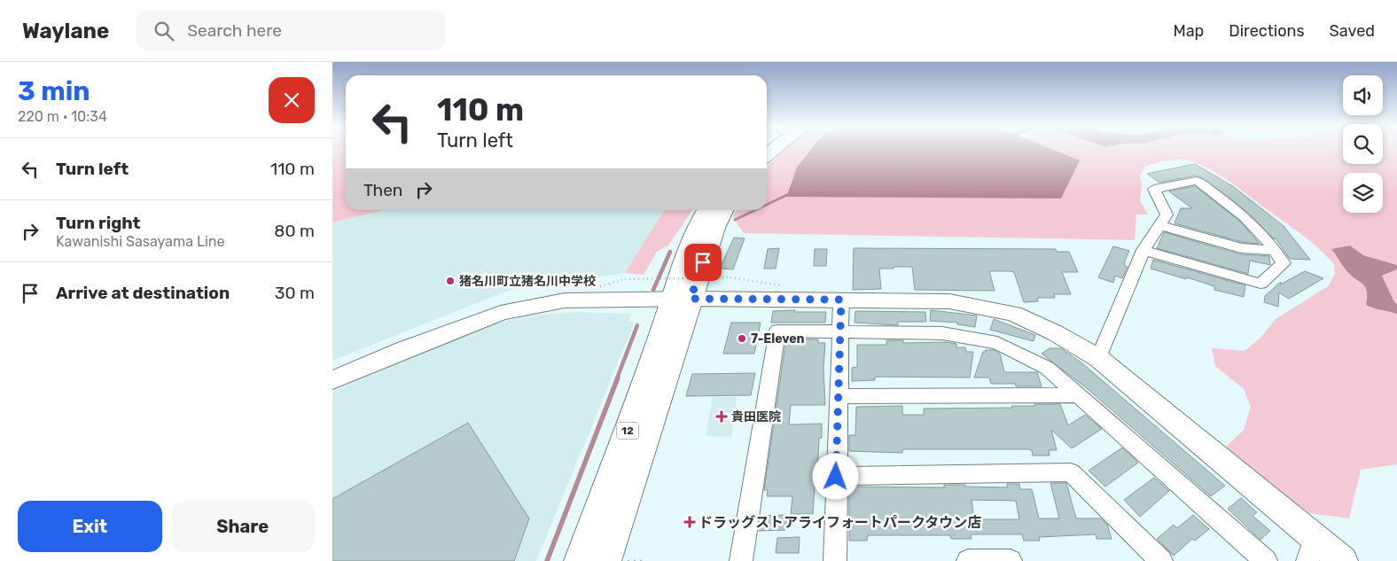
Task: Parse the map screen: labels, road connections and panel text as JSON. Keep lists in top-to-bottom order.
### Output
{
  "streets": {
    "main road": ["12"]
  },
  "places": {
    "other": ["猪名川町立猪名川中学校", "7-Eleven"],
    "health": ["貴田医院", "ドラッグストアライフォートパークタウン店"]
  },
  "page": {
    "header": "Waylane",
    "search": "Search here",
    "nav": ["Map", "Directions", "Saved"],
    "heading": ["3 min", "220 m · 10:34"],
    "turn": ["110 m", "Turn left"],
    "list": [
      {
        "name": "Turn left",
        "value": "110 m"
      },
      {
        "name": "Turn right",
        "note": "Kawanishi Sasayama Line",
        "value": "80 m"
      },
      {
        "name": "Arrive at destination",
        "value": "30 m"
      }
    ],
    "then": "Then",
    "buttons": ["Exit", "Share"]
  }
}
